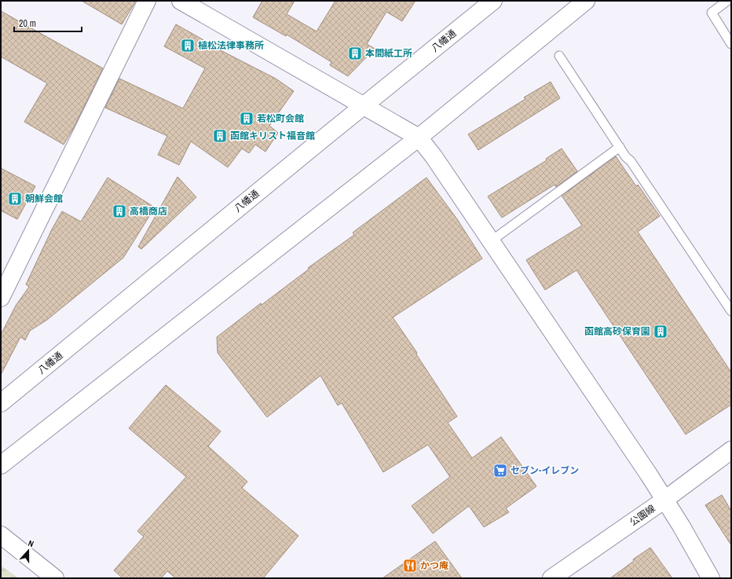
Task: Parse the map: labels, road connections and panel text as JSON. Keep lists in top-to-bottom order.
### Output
{
  "streets": {
    "street": ["八幡通", "公園線"]
  },
  "places": {
    "building": [
      "植松法律事務所",
      "本間紙工所",
      "若松町会館",
      "函館キリスト福音館",
      "朝鮮会館",
      "高橋商店",
      "函館高砂保育園"
    ],
    "supermarket": ["セブン-イレブン"],
    "restaurant": ["かつ庵"]
  },
  "scale_bar": "20 m",
  "north": "top"
}
